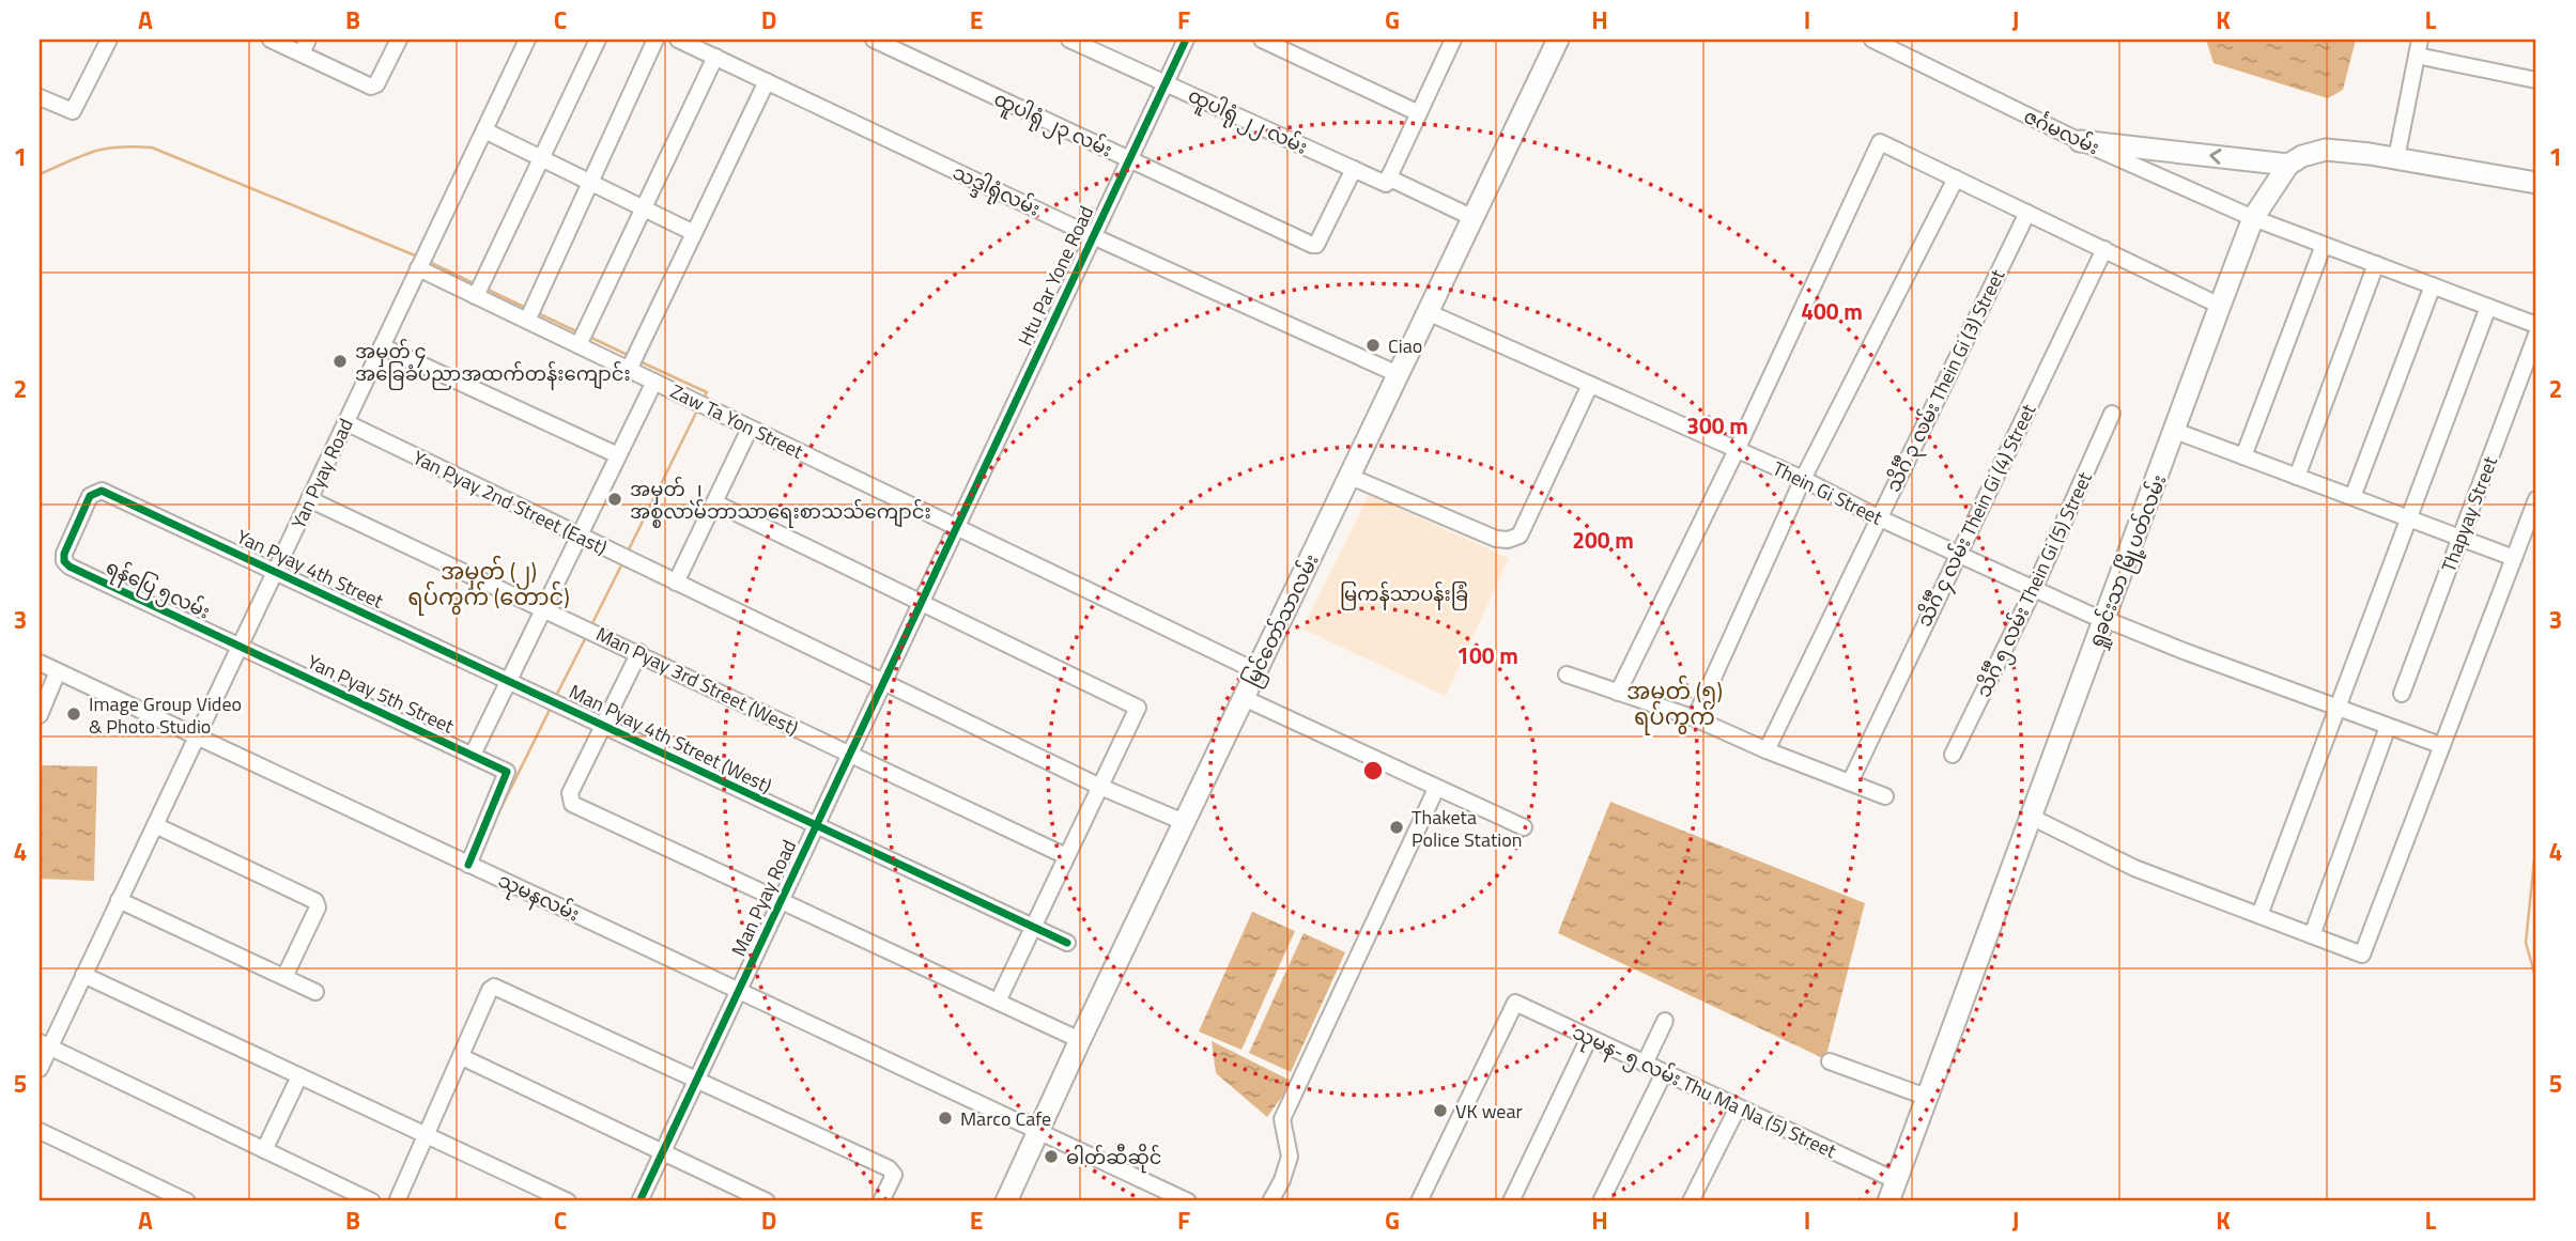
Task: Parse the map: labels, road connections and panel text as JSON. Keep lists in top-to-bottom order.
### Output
{
  "streets": {
    "main road": ["ရှုခင်းသာ မြို့ပတ်လမ်း", "မြင်တော်သာလမ်း"],
    "street": [
      "ထူပါရုံ ၂၂ လမ်း",
      "ထူပါရုံ ၂၃ လမ်း",
      "ဇင်္ဂမလမ်း",
      "သဒ္ဒါရုံလမ်း",
      "Htu Par Yone Road",
      "သိင်္ဂီ ၃ လမ်း Thein Gi (3) Street",
      "Zaw Ta Yon Street",
      "Yan Pyay Road",
      "Thein Gi Street",
      "Yan Pyay 2nd Street (East)",
      "Thapyay Street",
      "သိင်္ဂီ ၄ လမ်း Thein Gi (4) Street",
      "Yan Pyay 4th Street",
      "သိင်္ဂီ ၅ လမ်း Thein Gi (5) Street",
      "ရန်ပြေ ၅လမ်း",
      "Man Pyay 3rd Street (West)",
      "Yan Pyay 5th Street",
      "Man Pyay 4th Street (West)",
      "သုမနလမ်း",
      "Man Pyay Road",
      "သုမန- ၅ လမ်း Thu Ma Na (5) Street"
    ]
  },
  "crossings": [
    ["ထူပါရုံ ၂၂ လမ်း", "ထူပါရုံ ၂၃ လမ်း"],
    ["ထူပါရုံ ၂၂ လမ်း", "Htu Par Yone Road"],
    ["ထူပါရုံ ၂၂ လမ်း", "မြင်တော်သာလမ်း"],
    ["ထူပါရုံ ၂၃ လမ်း", "Htu Par Yone Road"],
    ["ဇင်္ဂမလမ်း", "ရှုခင်းသာ မြို့ပတ်လမ်း"],
    ["သဒ္ဒါရုံလမ်း", "Htu Par Yone Road"],
    ["သဒ္ဒါရုံလမ်း", "မြင်တော်သာလမ်း"],
    ["Htu Par Yone Road", "Zaw Ta Yon Street"],
    ["Htu Par Yone Road", "Man Pyay Road"],
    ["သိင်္ဂီ ၃ လမ်း Thein Gi (3) Street", "Thein Gi Street"],
    ["Zaw Ta Yon Street", "Yan Pyay Road"],
    ["Zaw Ta Yon Street", "မြင်တော်သာလမ်း"],
    ["Zaw Ta Yon Street", "Man Pyay Road"],
    ["Yan Pyay Road", "Yan Pyay 2nd Street (East)"],
    ["Yan Pyay Road", "Yan Pyay 4th Street"],
    ["Yan Pyay Road", "ရန်ပြေ ၅လမ်း"],
    ["Yan Pyay Road", "Man Pyay 3rd Street (West)"],
    ["Yan Pyay Road", "Yan Pyay 5th Street"],
    ["Yan Pyay Road", "သုမနလမ်း"],
    ["Thein Gi Street", "သိင်္ဂီ ၄ လမ်း Thein Gi (4) Street"],
    ["Thein Gi Street", "ရှုခင်းသာ မြို့ပတ်လမ်း"],
    ["Thein Gi Street", "သိင်္ဂီ ၅ လမ်း Thein Gi (5) Street"],
    ["Thein Gi Street", "မြင်တော်သာလမ်း"],
    ["Yan Pyay 2nd Street (East)", "မြင်တော်သာလမ်း"],
    ["Yan Pyay 2nd Street (East)", "Man Pyay Road"],
    ["ရှုခင်းသာ မြို့ပတ်လမ်း", "သုမန- ၅ လမ်း Thu Ma Na (5) Street"],
    ["Yan Pyay 4th Street", "ရန်ပြေ ၅လမ်း"],
    ["Yan Pyay 4th Street", "Man Pyay 4th Street (West)"],
    ["ရန်ပြေ ၅လမ်း", "Yan Pyay 5th Street"],
    ["မြင်တော်သာလမ်း", "သုမနလမ်း"],
    ["Man Pyay 3rd Street (West)", "Man Pyay Road"],
    ["Yan Pyay 5th Street", "သုမနလမ်း"],
    ["Man Pyay 4th Street (West)", "Man Pyay Road"],
    ["သုမနလမ်း", "Man Pyay Road"]
  ],
  "districts": ["အမှတ် (၂) ရပ်ကွက် (တောင်)", "အမှတ် (၅) ရပ်ကွက်"],
  "parks": ["မြကန်သာပန်းခြံ"],
  "places": [
    "Ciao",
    "အမှတ် ၄ အခြေခံပညာအထက်တန်းကျောင်း",
    "အမှတ် ၂ အစ္စလာမ်ဘာသာရေးစာသသ်ကျောင်း",
    "Image Group Video & Photo Studio",
    "Thaketa Police Station",
    "VK wear",
    "Marco Cafe",
    "ဓါတ်ဆီဆိုင်"
  ],
  "grid": {
    "columns": [
      "A",
      "B",
      "C",
      "D",
      "E",
      "F",
      "G",
      "H",
      "I",
      "J",
      "K",
      "L"
    ],
    "rows": [
      "1",
      "2",
      "3",
      "4",
      "5"
    ]
  },
  "rings": [
    "400 m",
    "300 m",
    "200 m",
    "100 m"
  ]
}
